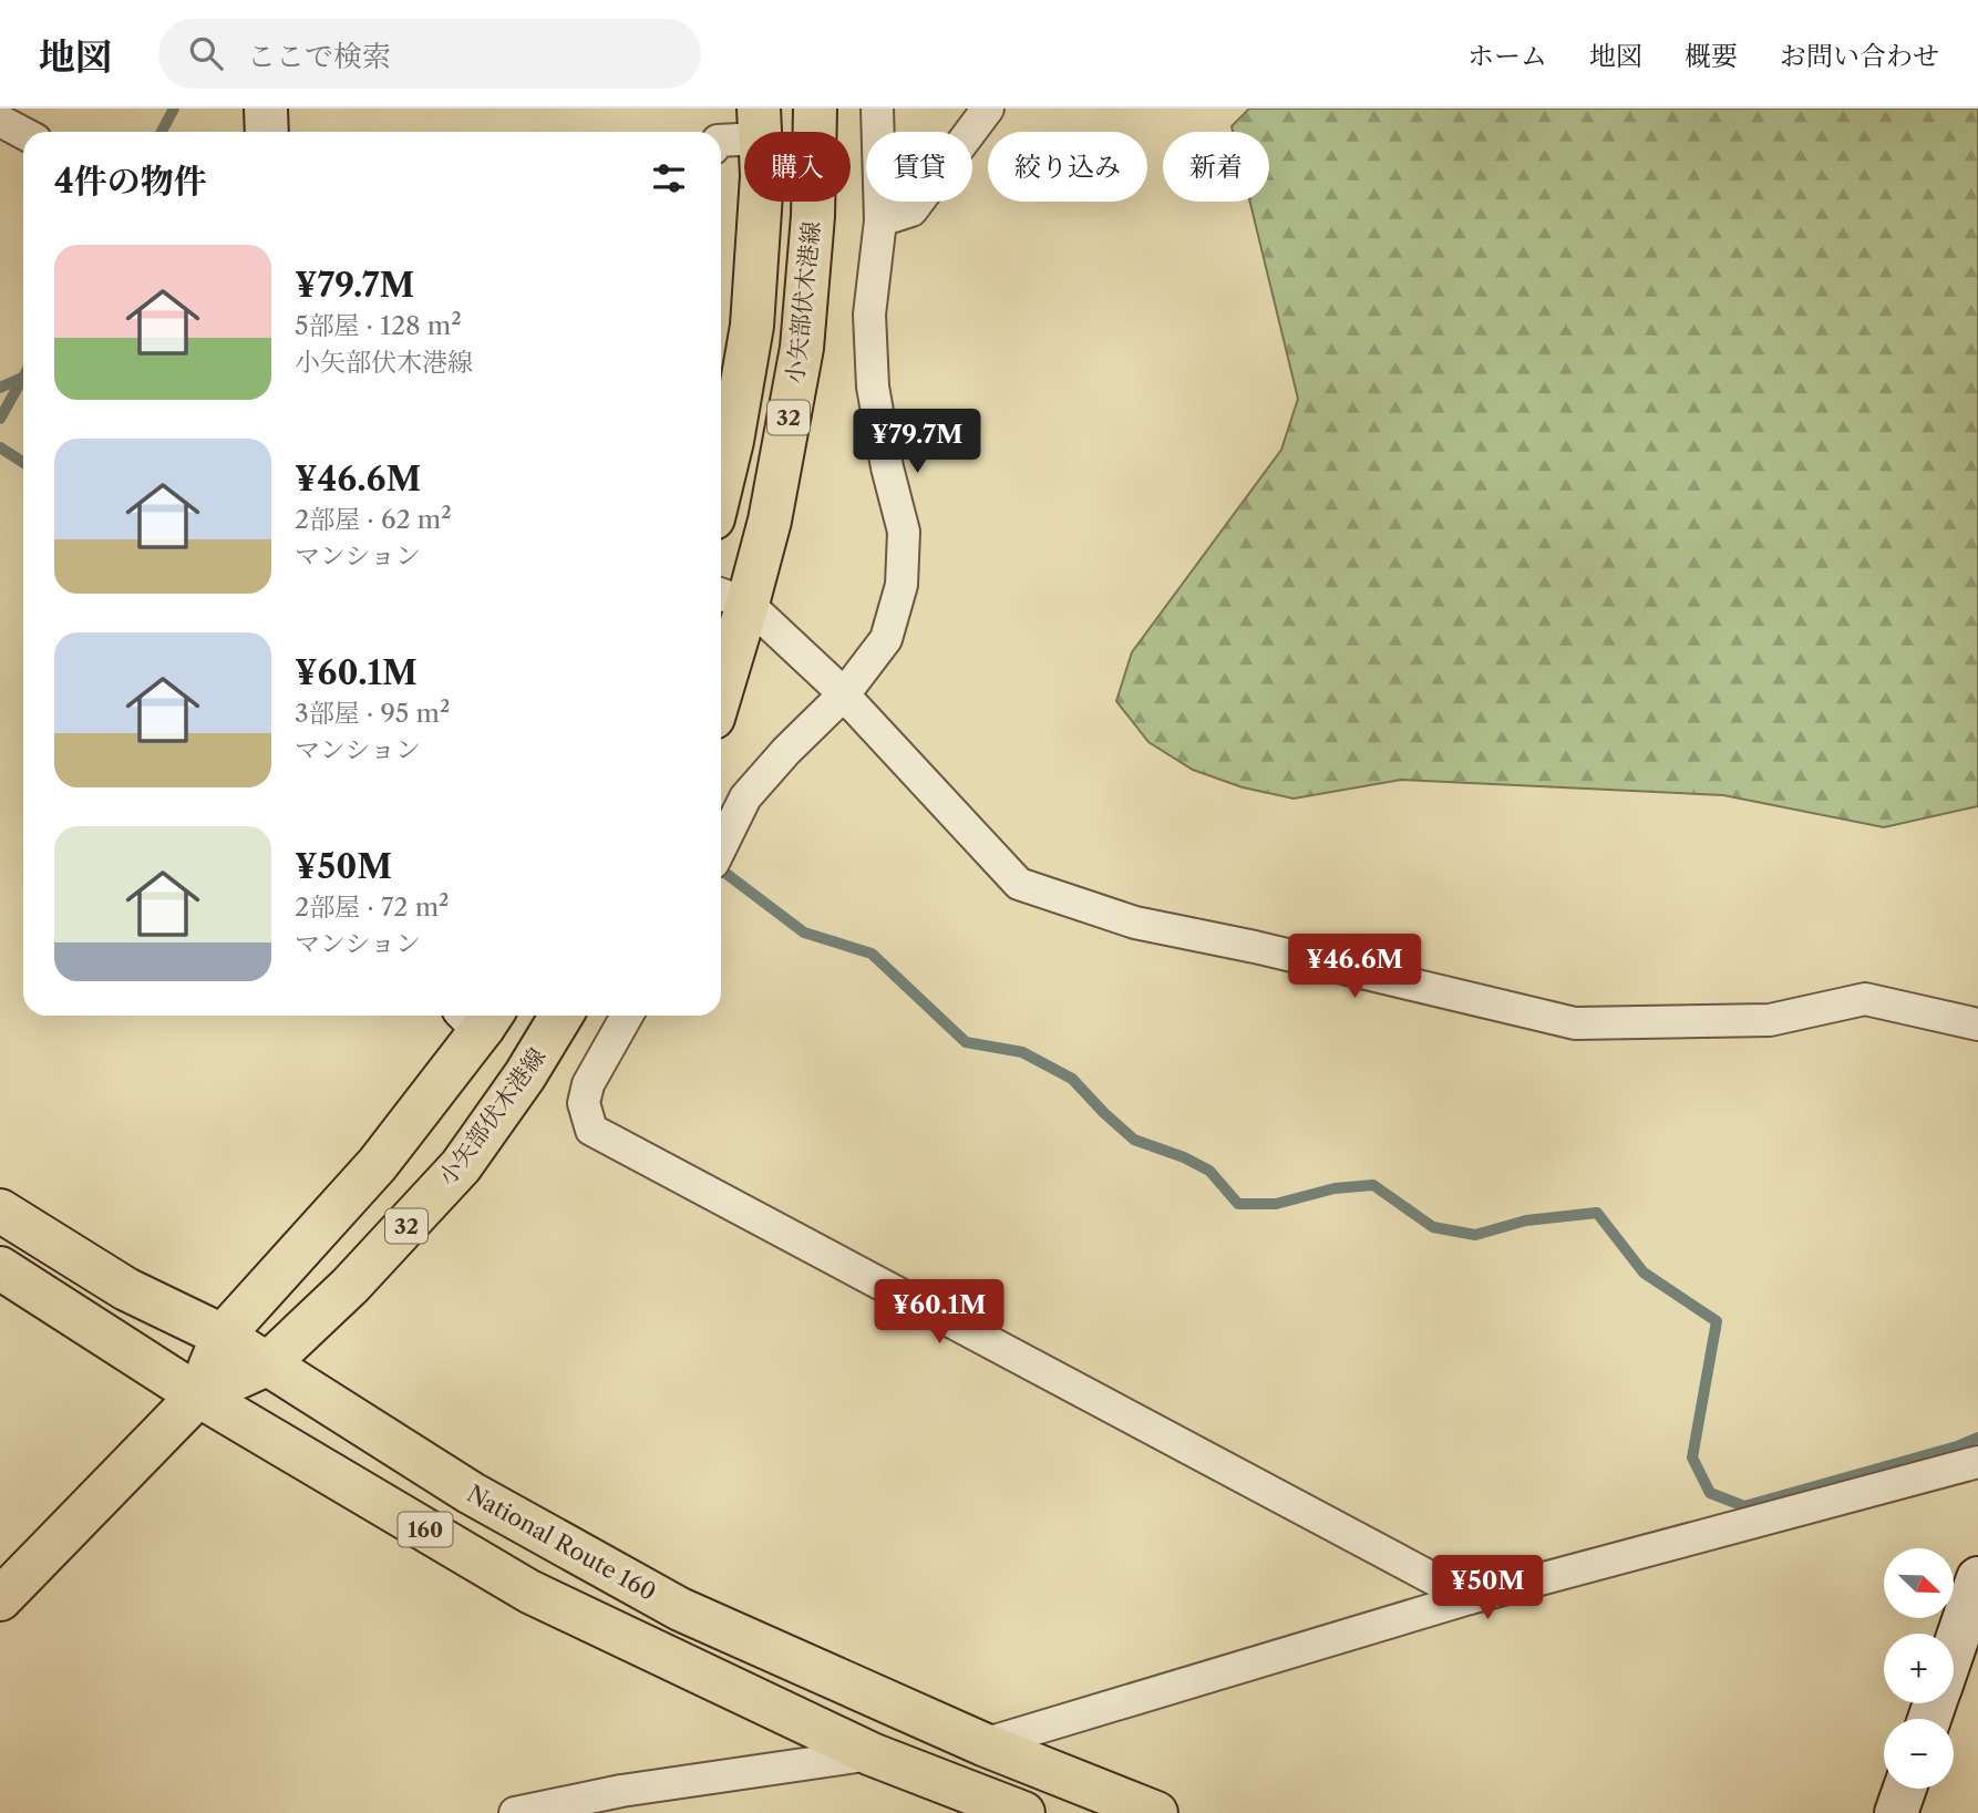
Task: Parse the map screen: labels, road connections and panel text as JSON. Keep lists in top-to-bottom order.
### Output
{
  "streets": {
    "main road": [
      "小矢部伏木港線",
      "32",
      "160",
      "National Route 160"
    ]
  },
  "crossings": [
    ["小矢部伏木港線", "160"],
    ["小矢部伏木港線", "National Route 160"]
  ],
  "north": "bottom right",
  "page": {
    "header": "地図",
    "search": "ここで検索",
    "nav": [
      "ホーム",
      "地図",
      "概要",
      "お問い合わせ"
    ],
    "chip": [
      "購入",
      "賃貸",
      "絞り込み",
      "新着"
    ],
    "heading": "4件の物件",
    "list": [
      {
        "name": "¥79.7M",
        "note": "5部屋 · 128 m² · 小矢部伏木港線"
      },
      {
        "name": "¥46.6M",
        "note": "2部屋 · 62 m² · マンション"
      },
      {
        "name": "¥60.1M",
        "note": "3部屋 · 95 m² · マンション"
      },
      {
        "name": "¥50M",
        "note": "2部屋 · 72 m² · マンション"
      }
    ],
    "price": [
      "¥79.7M",
      "¥46.6M",
      "¥60.1M",
      "¥50M"
    ],
    "map_buttons": ["+", "−"]
  }
}
